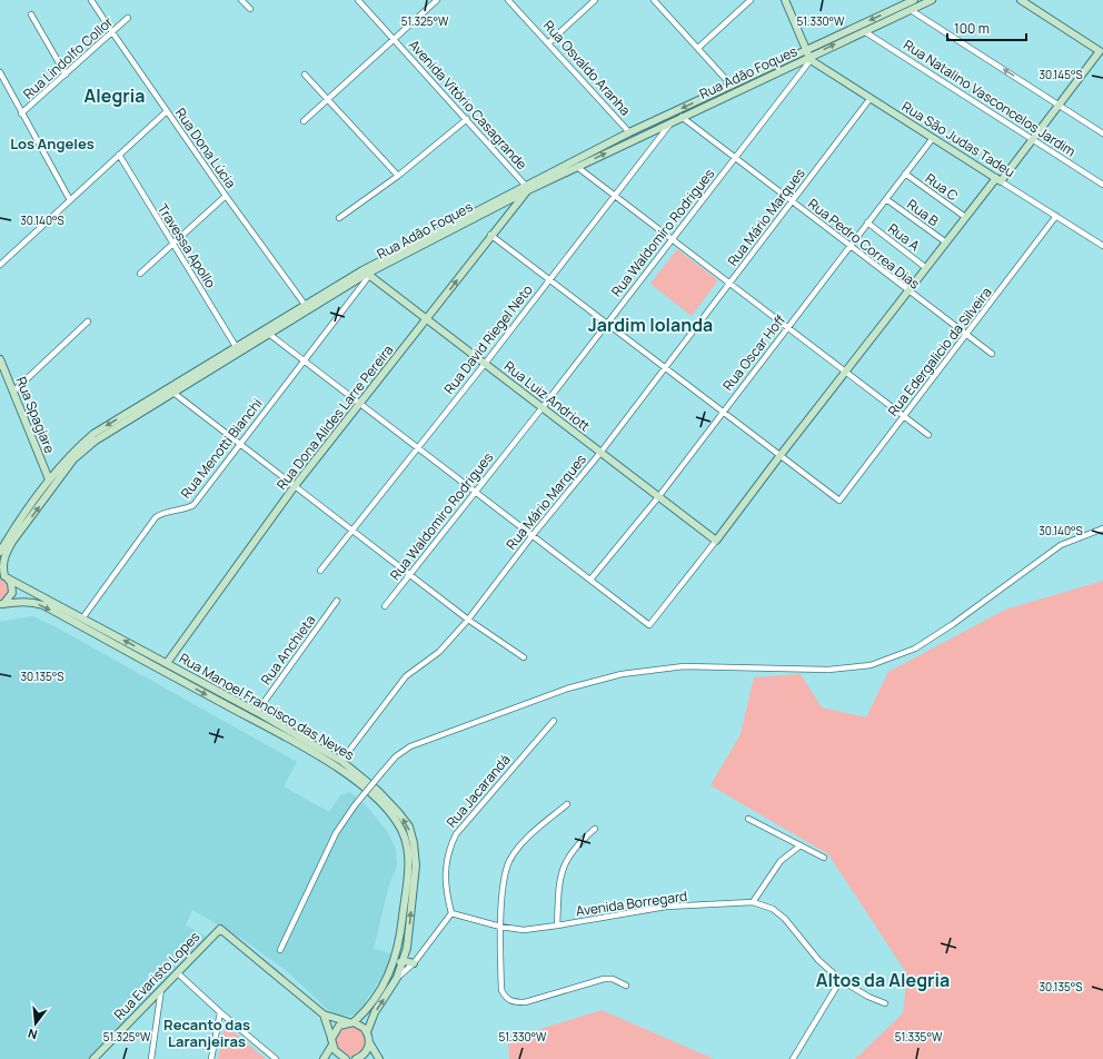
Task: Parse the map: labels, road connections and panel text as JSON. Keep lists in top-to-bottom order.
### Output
{
  "streets": {
    "main road": [
      "Rua Adão Foques",
      "Rua São Judas Tadeu",
      "Rua Luiz Andriott",
      "Rua Spagiare",
      "Rua Dona Alides Larre Pereira",
      "Rua Manoel Francisco das Neves",
      "Rua Evaristo Lopes"
    ],
    "street": [
      "Rua Lindolfo Collor",
      "Rua Osvaldo Aranha",
      "Rua Natalino Vasconcelos Jardim",
      "Avenida Vitório Casagrande",
      "Rua Dona Lúcia",
      "Rua C",
      "Rua B",
      "Rua Mário Marques",
      "Rua Waldomiro Rodrigues",
      "Rua A",
      "Rua Pedro Correa Dias",
      "Travessa Apollo",
      "Rua David Riegel Neto",
      "Rua Edergalicio da Silveira",
      "Rua Oscar Hoff",
      "Rua Menotti Bianchi",
      "Rua Anchieta",
      "Rua Jacarandá",
      "Avenida Borregard"
    ]
  },
  "crossings": [
    ["Rua Lindolfo Collor", "Rua Dona Lúcia"],
    ["Rua Osvaldo Aranha", "Rua Adão Foques"],
    ["Rua Adão Foques", "Rua Natalino Vasconcelos Jardim"],
    ["Rua Adão Foques", "Avenida Vitório Casagrande"],
    ["Rua Adão Foques", "Rua São Judas Tadeu"],
    ["Rua Adão Foques", "Rua Dona Lúcia"],
    ["Rua Adão Foques", "Rua Waldomiro Rodrigues"],
    ["Rua Adão Foques", "Rua Pedro Correa Dias"],
    ["Rua Adão Foques", "Travessa Apollo"],
    ["Rua Adão Foques", "Rua David Riegel Neto"],
    ["Rua Adão Foques", "Rua Luiz Andriott"],
    ["Rua Adão Foques", "Rua Spagiare"],
    ["Rua Adão Foques", "Rua Dona Alides Larre Pereira"],
    ["Rua Adão Foques", "Rua Menotti Bianchi"],
    ["Rua Adão Foques", "Rua Manoel Francisco das Neves"],
    ["Avenida Vitório Casagrande", "Rua Dona Alides Larre Pereira"],
    ["Rua São Judas Tadeu", "Rua Mário Marques"],
    ["Rua São Judas Tadeu", "Rua Waldomiro Rodrigues"],
    ["Rua São Judas Tadeu", "Rua Edergalicio da Silveira"],
    ["Rua São Judas Tadeu", "Rua Oscar Hoff"],
    ["Rua C", "Rua Oscar Hoff"],
    ["Rua B", "Rua Oscar Hoff"],
    ["Rua Mário Marques", "Rua Pedro Correa Dias"],
    ["Rua Mário Marques", "Rua Luiz Andriott"],
    ["Rua Mário Marques", "Rua Manoel Francisco das Neves"],
    ["Rua Waldomiro Rodrigues", "Rua Pedro Correa Dias"],
    ["Rua Waldomiro Rodrigues", "Rua Luiz Andriott"],
    ["Rua A", "Rua Oscar Hoff"],
    ["Rua Pedro Correa Dias", "Rua Edergalicio da Silveira"],
    ["Rua Pedro Correa Dias", "Rua Oscar Hoff"],
    ["Rua David Riegel Neto", "Rua Luiz Andriott"],
    ["Rua Oscar Hoff", "Rua Luiz Andriott"],
    ["Rua Luiz Andriott", "Rua Dona Alides Larre Pereira"],
    ["Rua Luiz Andriott", "Rua Menotti Bianchi"],
    ["Rua Dona Alides Larre Pereira", "Rua Manoel Francisco das Neves"],
    ["Rua Menotti Bianchi", "Rua Manoel Francisco das Neves"],
    ["Rua Anchieta", "Rua Manoel Francisco das Neves"],
    ["Rua Jacarandá", "Avenida Borregard"]
  ],
  "districts": [
    "Alegria",
    "Los Angeles",
    "Jardim Iolanda",
    "Altos da Alegria",
    "Recanto das Laranjeiras"
  ],
  "scale_bar": "100 m",
  "north": "bottom",
  "coordinates": [
    "51.325°W",
    "51.330°W",
    "30.145°S",
    "30.140°S",
    "30.135°S",
    "51.335°W"
  ]
}
